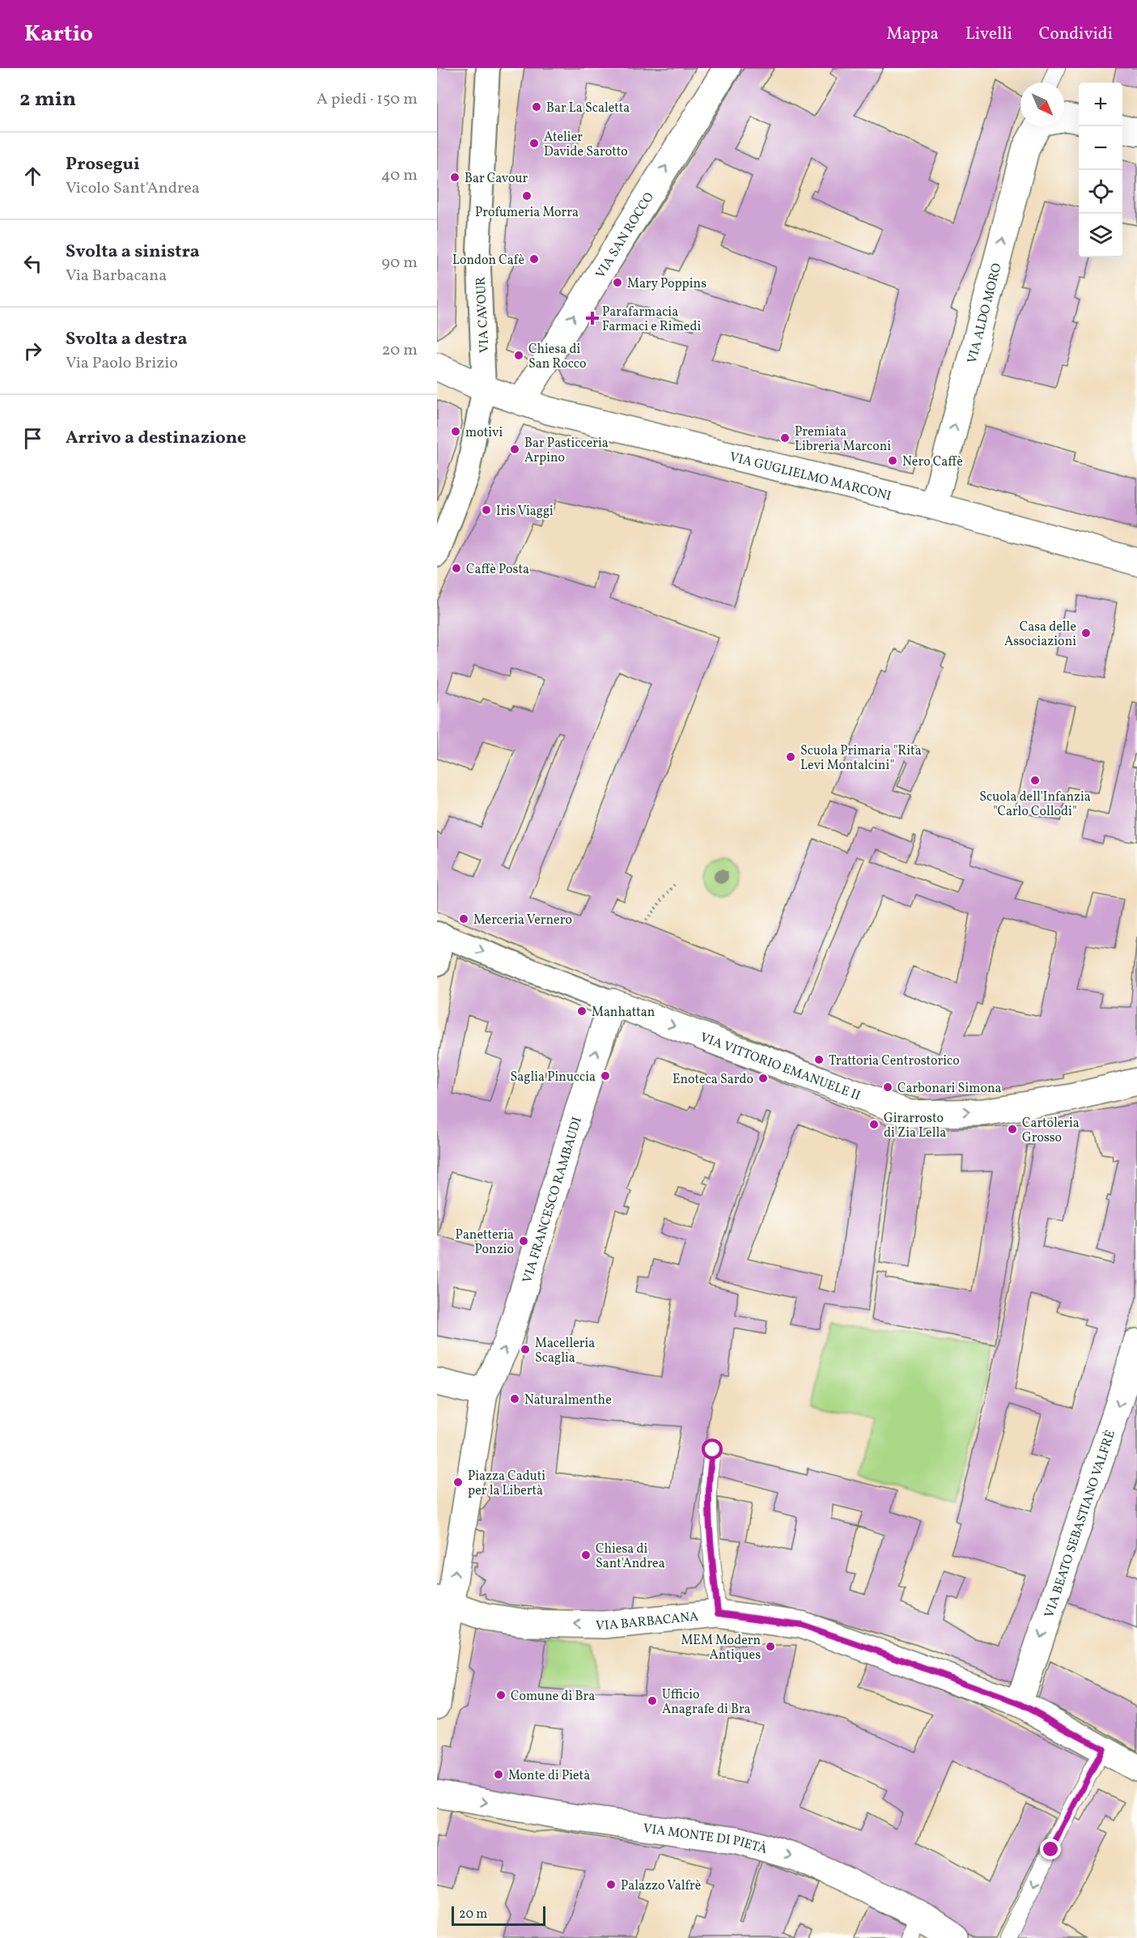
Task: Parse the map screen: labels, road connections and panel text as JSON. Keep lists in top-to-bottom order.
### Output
{
  "streets": {
    "street": [
      "VIA SAN ROCCO",
      "VIA ALDO MORO",
      "VIA CAVOUR",
      "VIA GUGLIELMO MARCONI",
      "VIA VITTORIO EMANUELE II",
      "VIA FRANCESCO RAMBAUDI",
      "VIA BEATO SEBASTIANO VALFRÈ",
      "VIA BARBACANA",
      "VIA MONTE DI PIETÀ"
    ]
  },
  "crossings": [
    ["VIA SAN ROCCO", "VIA GUGLIELMO MARCONI"],
    ["VIA ALDO MORO", "VIA GUGLIELMO MARCONI"],
    ["VIA CAVOUR", "VIA GUGLIELMO MARCONI"],
    ["VIA VITTORIO EMANUELE II", "VIA FRANCESCO RAMBAUDI"],
    ["VIA BEATO SEBASTIANO VALFRÈ", "VIA BARBACANA"]
  ],
  "one_way": [
    "VIA SAN ROCCO",
    "VIA ALDO MORO",
    "VIA VITTORIO EMANUELE II",
    "VIA FRANCESCO RAMBAUDI",
    "VIA BEATO SEBASTIANO VALFRÈ",
    "VIA BARBACANA",
    "VIA MONTE DI PIETÀ"
  ],
  "places": {
    "other": [
      "Bar La Scaletta",
      "Atelier Davide Sarotto",
      "Bar Cavour",
      "Profumeria Morra",
      "London Cafè",
      "Mary Poppins",
      "Chiesa di San Rocco",
      "motivi",
      "Premiata Libreria Marconi",
      "Bar Pasticceria Arpino",
      "Nero Caffè",
      "Iris Viaggi",
      "Caffè Posta",
      "Casa delle Associazioni",
      "Scuola Primaria \"Rita Levi Montalcini\"",
      "Scuola dell'Infanzia \"Carlo Collodi\"",
      "Merceria Vernero",
      "Manhattan",
      "Trattoria Centrostorico",
      "Saglia Pinuccia",
      "Enoteca Sardo",
      "Carbonari Simona",
      "Girarrosto di Zia Lella",
      "Cartoleria Grosso",
      "Panetteria Ponzio",
      "Macelleria Scaglia",
      "Naturalmenthe",
      "Piazza Caduti per la Libertà",
      "Chiesa di Sant'Andrea",
      "MEM Modern Antiques",
      "Comune di Bra",
      "Ufficio Anagrafe di Bra",
      "Monte di Pietà",
      "Palazzo Valfrè"
    ],
    "health": ["Parafarmacia Farmaci e Rimedi"]
  },
  "scale_bar": "20 m",
  "north": "bottom right",
  "page": {
    "header": "Kartio",
    "nav": ["Mappa", "Livelli", "Condividi"],
    "heading": ["2 min", "A piedi · 150 m"],
    "map_buttons": ["+", "−"],
    "list": [
      ["Prosegui", "Vicolo Sant'Andrea", "40 m"],
      ["Svolta a sinistra", "Via Barbacana", "90 m"],
      ["Svolta a destra", "Via Paolo Brizio", "20 m"],
      "Arrivo a destinazione"
    ],
    "scale": "20 m"
  }
}
